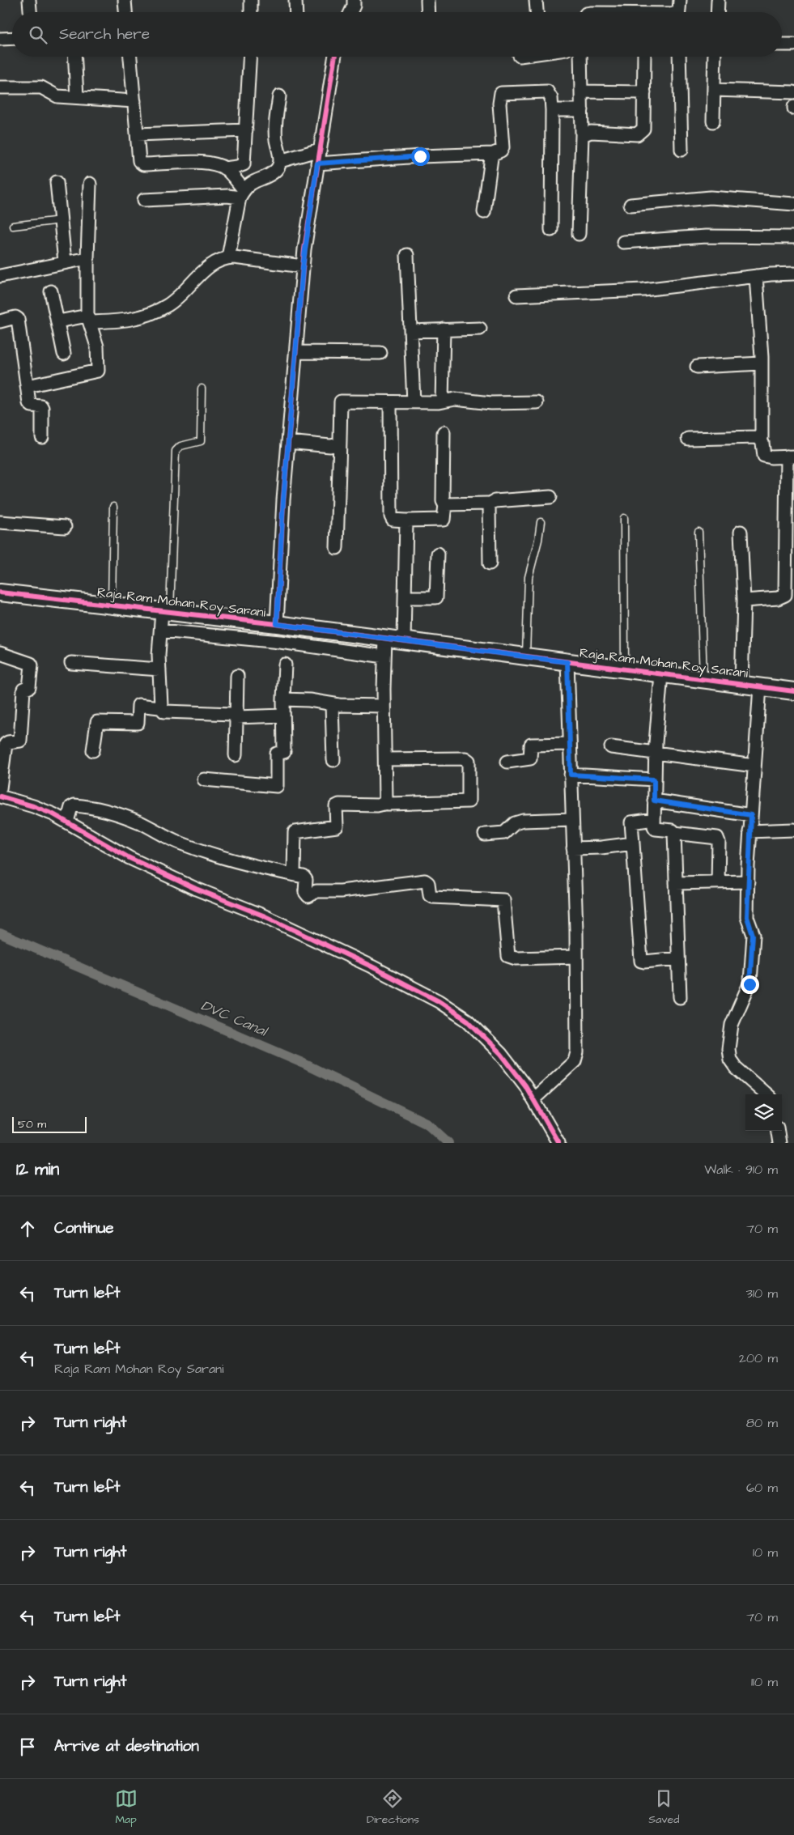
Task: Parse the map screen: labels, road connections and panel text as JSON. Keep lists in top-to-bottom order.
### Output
{
  "streets": {
    "street": ["Raja Ram Mohan Roy Sarani"]
  },
  "water": ["DVC Canal"],
  "scale_bar": "50 m",
  "page": {
    "search": "Search here",
    "scale": "50 m",
    "heading": ["12 min", "Walk · 910 m"],
    "list": [
      ["Continue", "70 m"],
      ["Turn left", "310 m"],
      ["Turn left", "Raja Ram Mohan Roy Sarani", "200 m"],
      ["Turn right", "80 m"],
      ["Turn left", "60 m"],
      ["Turn right", "10 m"],
      ["Turn left", "70 m"],
      ["Turn right", "110 m"],
      "Arrive at destination"
    ],
    "nav": ["Map", "Directions", "Saved"]
  }
}
